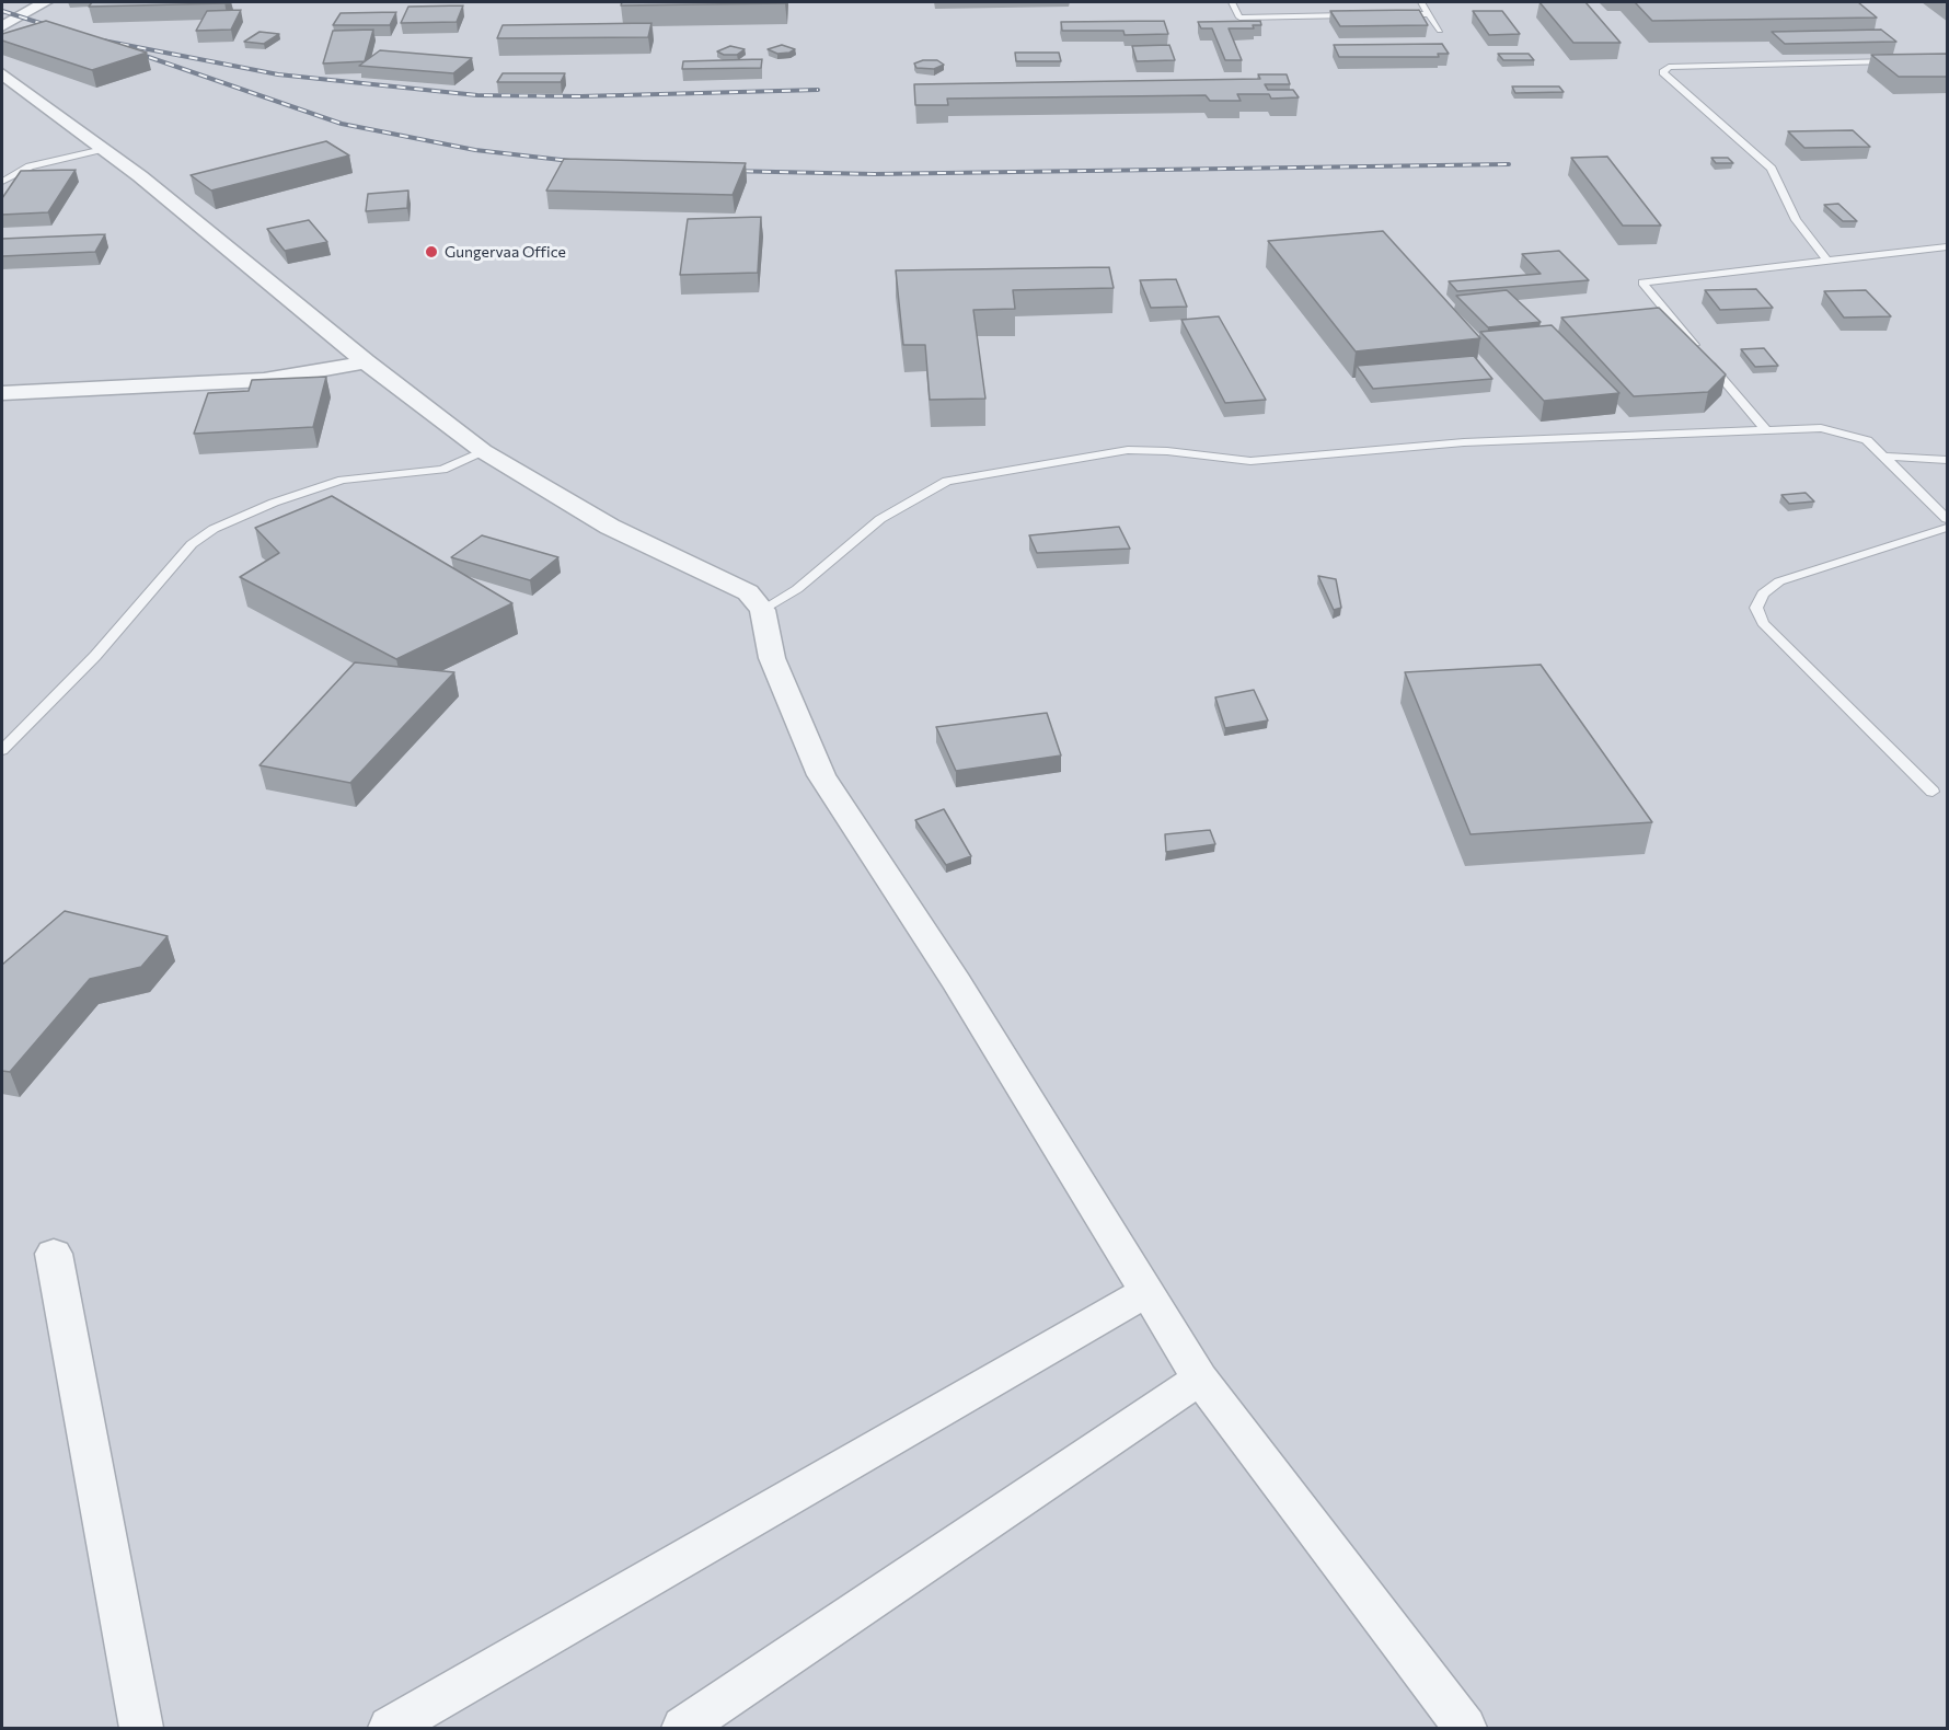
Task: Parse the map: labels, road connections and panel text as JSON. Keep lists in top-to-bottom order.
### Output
{
  "places": ["Gungervaa Office"]
}
